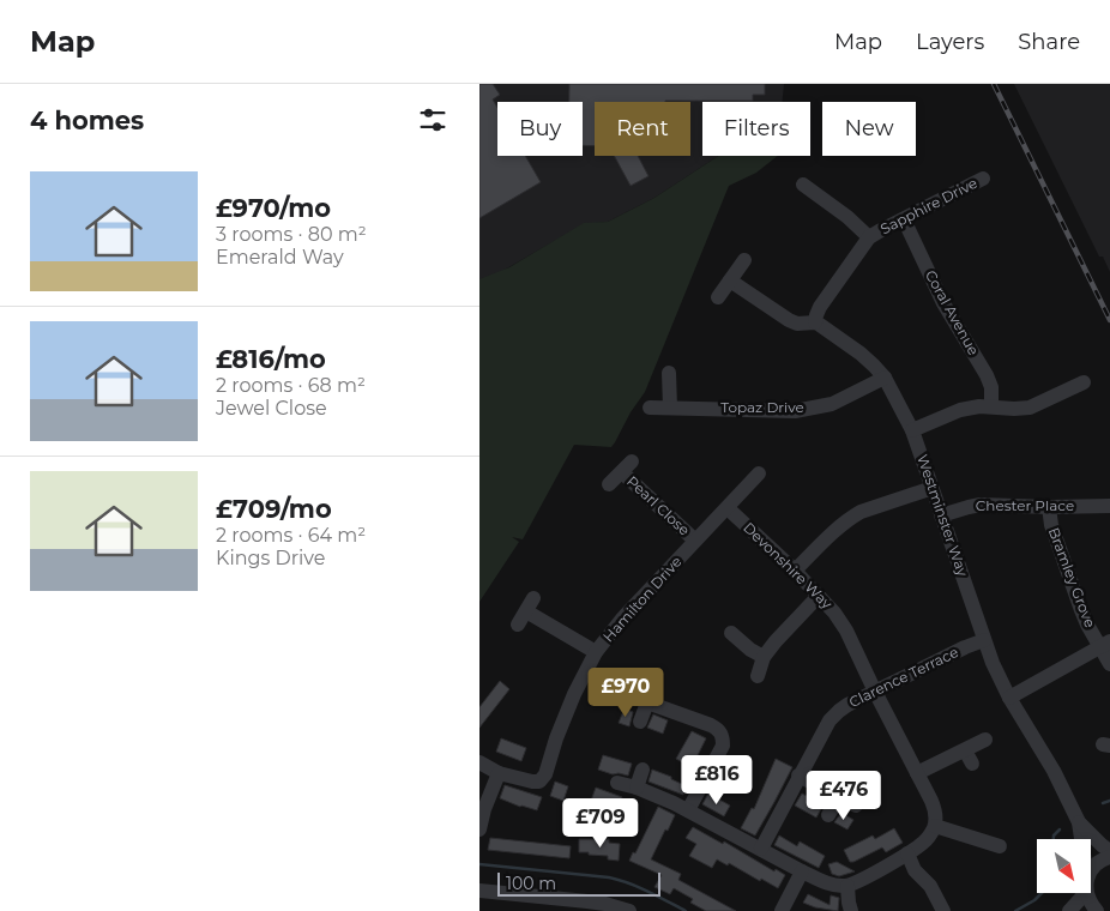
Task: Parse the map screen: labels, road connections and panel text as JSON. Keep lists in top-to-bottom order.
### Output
{
  "streets": {
    "street": [
      "Sapphire Drive",
      "Coral Avenue",
      "Topaz Drive",
      "Pearl Close",
      "Chester Place",
      "Westminster Way",
      "Devonshire Way",
      "Bramley Grove",
      "Hamilton Drive",
      "Clarence Terrace"
    ]
  },
  "crossings": [
    ["Sapphire Drive", "Coral Avenue"],
    ["Sapphire Drive", "Westminster Way"],
    ["Topaz Drive", "Westminster Way"],
    ["Pearl Close", "Hamilton Drive"],
    ["Chester Place", "Westminster Way"],
    ["Chester Place", "Bramley Grove"],
    ["Westminster Way", "Clarence Terrace"],
    ["Devonshire Way", "Hamilton Drive"],
    ["Devonshire Way", "Clarence Terrace"]
  ],
  "scale_bar": "100 m",
  "north": "bottom right",
  "page": {
    "header": "Map",
    "nav": ["Map", "Layers", "Share"],
    "heading": "4 homes",
    "chip": [
      "Buy",
      "Rent",
      "Filters",
      "New"
    ],
    "list": [
      {
        "name": "£970/mo",
        "note": "3 rooms · 80 m² · Emerald Way"
      },
      {
        "name": "£816/mo",
        "note": "2 rooms · 68 m² · Jewel Close"
      },
      {
        "name": "£709/mo",
        "note": "2 rooms · 64 m² · Kings Drive"
      }
    ],
    "price": [
      "£970",
      "£816",
      "£476",
      "£709"
    ],
    "scale": "100 m"
  }
}
